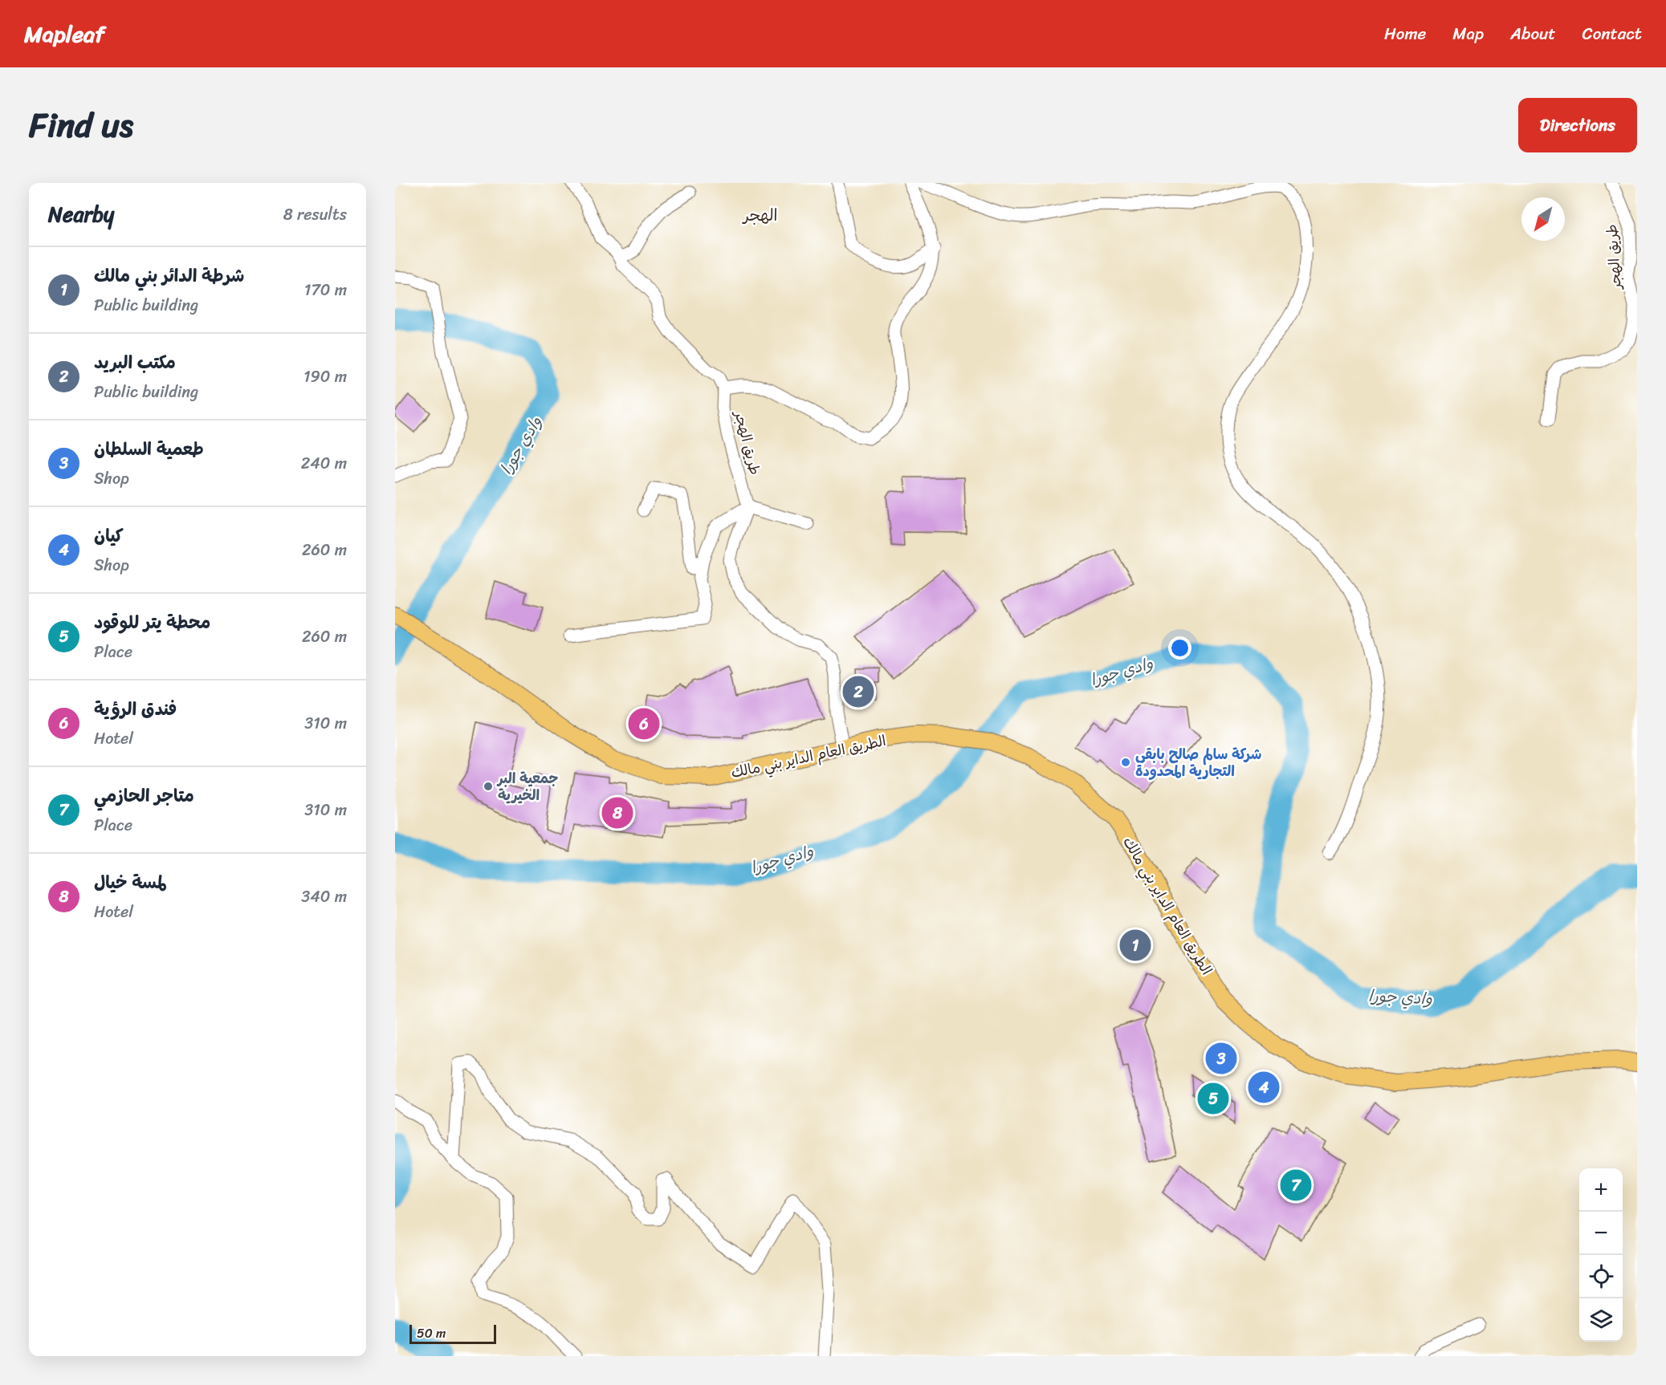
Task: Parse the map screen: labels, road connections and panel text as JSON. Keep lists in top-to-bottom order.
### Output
{
  "streets": {
    "main road": ["الطريق العام الداير بني مالك"],
    "street": ["طريق الهجر"]
  },
  "districts": ["الهجر"],
  "water": ["وادي جورا"],
  "places": ["شركة سالم صالح بابقي التجارية المحدودة", "جمعية البر الخيرية"],
  "scale_bar": "50 m",
  "north": "bottom left",
  "page": {
    "header": "Mapleaf",
    "nav": [
      "Home",
      "Map",
      "About",
      "Contact"
    ],
    "title": "Find us",
    "buttons": "Directions",
    "heading": ["Nearby", "8 results"],
    "list": [
      {
        "mark": "1",
        "name": "شرطة الدائر بني مالك",
        "note": "Public building",
        "value": "170 m"
      },
      {
        "mark": "2",
        "name": "مكتب البريد",
        "note": "Public building",
        "value": "190 m"
      },
      {
        "mark": "3",
        "name": "طعمية السلطان",
        "note": "Shop",
        "value": "240 m"
      },
      {
        "mark": "4",
        "name": "كيان",
        "note": "Shop",
        "value": "260 m"
      },
      {
        "mark": "5",
        "name": "محطة يتر للوقود",
        "note": "Place",
        "value": "260 m"
      },
      {
        "mark": "6",
        "name": "فندق الرؤية",
        "note": "Hotel",
        "value": "310 m"
      },
      {
        "mark": "7",
        "name": "متاجر الحازمي",
        "note": "Place",
        "value": "310 m"
      },
      {
        "mark": "8",
        "name": "لمسة خيال",
        "note": "Hotel",
        "value": "340 m"
      }
    ],
    "pins": [
      "2",
      "6",
      "8",
      "1",
      "3",
      "4",
      "5",
      "7"
    ],
    "map_buttons": ["+", "−"],
    "scale": "50 m"
  }
}
